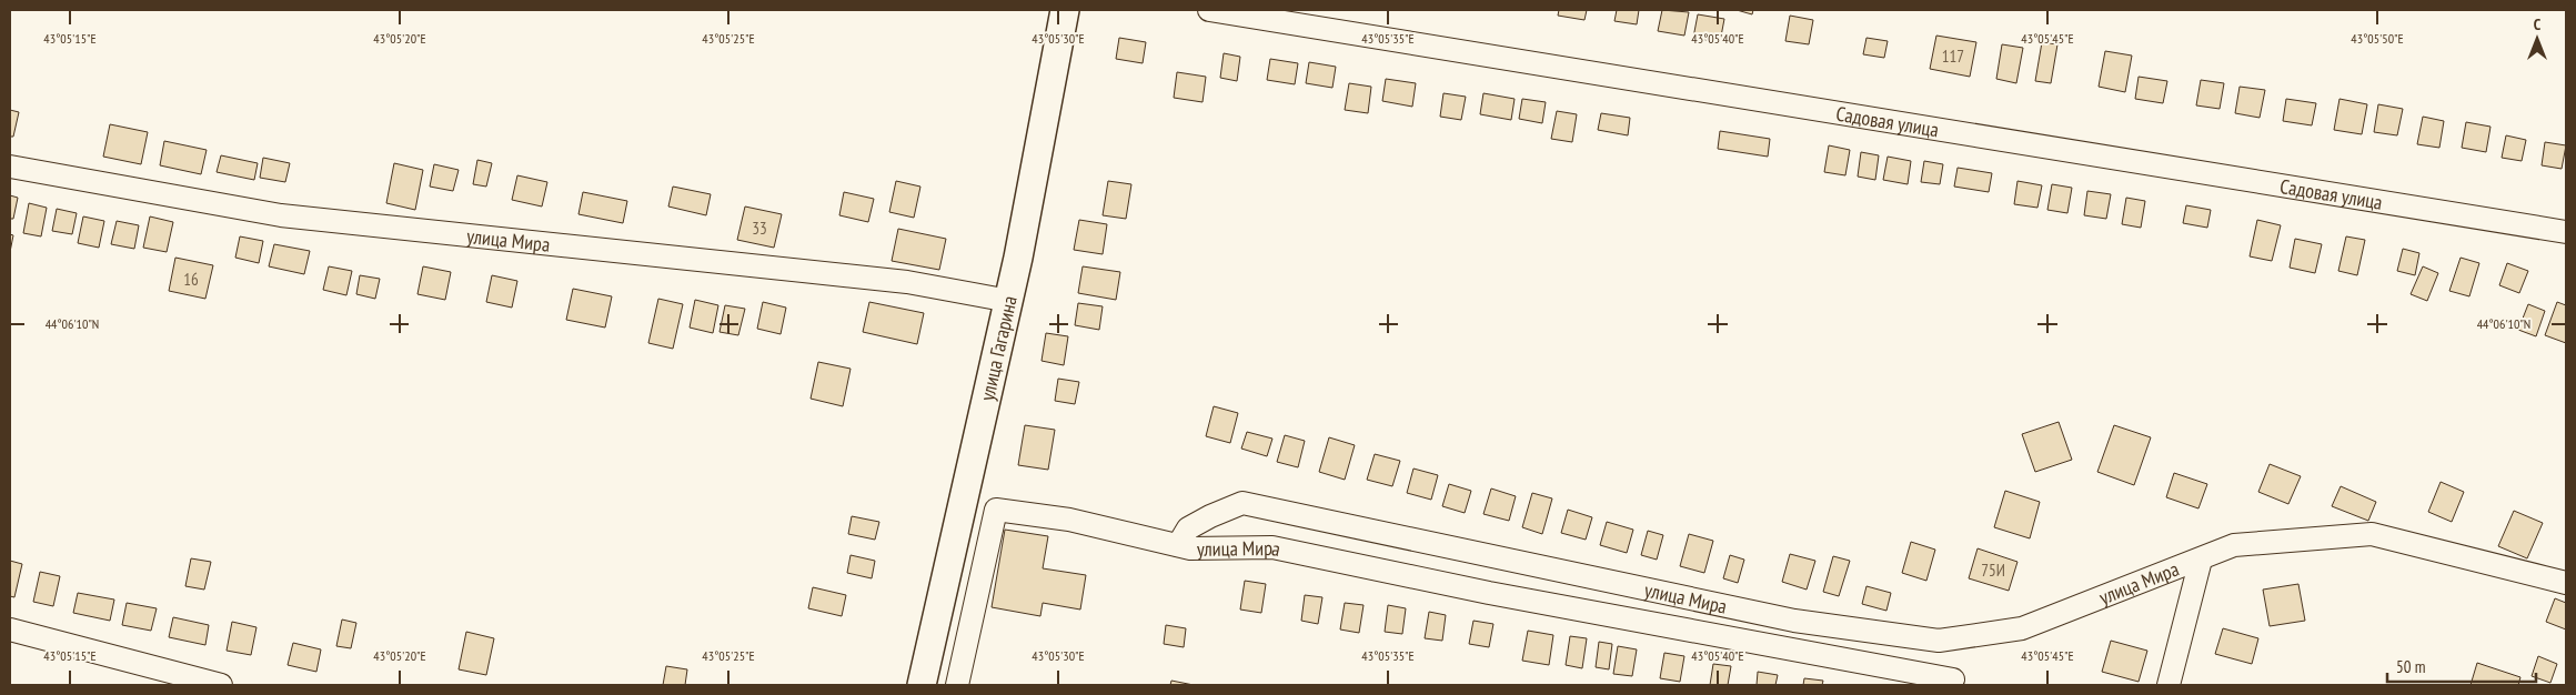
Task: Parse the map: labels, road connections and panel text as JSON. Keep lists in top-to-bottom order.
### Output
{
  "streets": {
    "main road": ["улица Гагарина"],
    "street": ["Садовая улица", "улица Мира"]
  },
  "crossings": [
    ["улица Мира", "улица Гагарина"]
  ],
  "house_numbers": [
    "117",
    "33",
    "16",
    "75И"
  ],
  "scale_bar": "50 m",
  "north": "top",
  "coordinates": [
    "43°05'15\"E",
    "43°05'20\"E",
    "43°05'25\"E",
    "43°05'30\"E",
    "43°05'35\"E",
    "43°05'40\"E",
    "43°05'45\"E",
    "43°05'50\"E",
    "44°06'10\"N"
  ]
}
